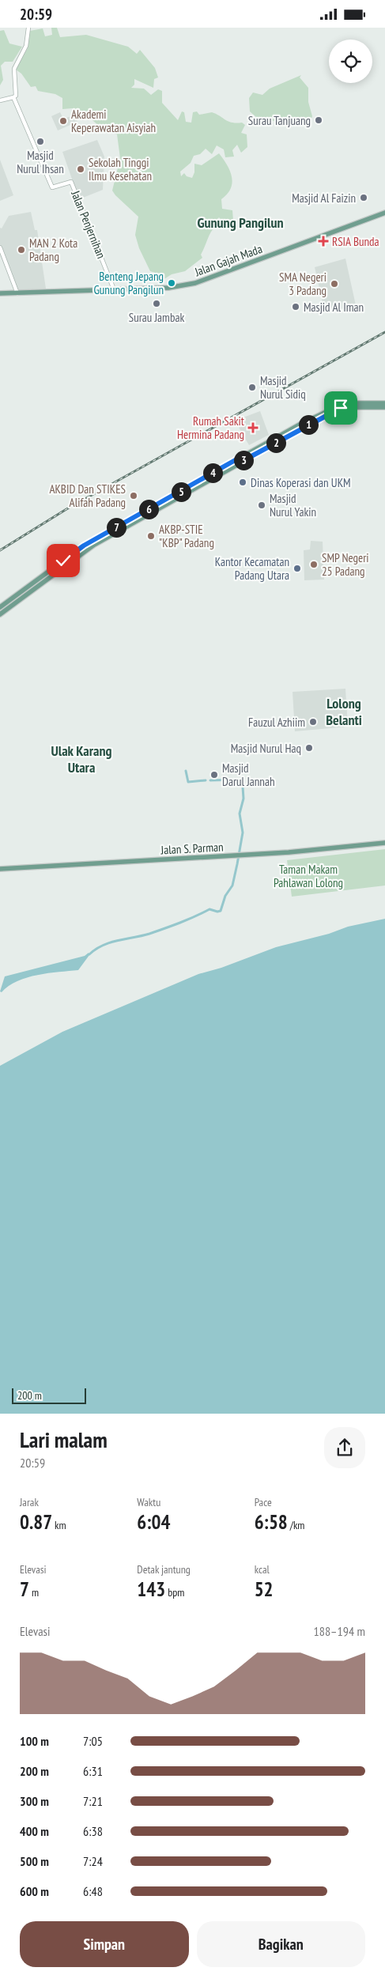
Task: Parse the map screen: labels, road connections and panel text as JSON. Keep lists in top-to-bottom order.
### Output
{
  "streets": {
    "main road": ["Jalan Gajah Mada", "Jalan S. Parman"],
    "street": ["Jalan Penjernihan"]
  },
  "crossings": [
    ["Jalan Penjernihan", "Jalan Gajah Mada"]
  ],
  "districts": ["Gunung Pangilun", "Lolong Belanti", "Ulak Karang Utara"],
  "parks": ["Taman Makam Pahlawan Lolong"],
  "places": {
    "other": [
      "Surau Tanjuang",
      "Akademi Keperawatan Aisyiah",
      "Masjid Nurul Ihsan",
      "Sekolah Tinggi Ilmu Kesehatan",
      "Masjid Al Faizin",
      "MAN 2 Kota Padang",
      "Benteng Jepang Gunung Pangilun",
      "SMA Negeri 3 Padang",
      "Surau Jambak",
      "Masjid Al Iman",
      "Masjid Nurul Sidiq",
      "Dinas Koperasi dan UKM",
      "AKBID Dan STIKES Alifah Padang",
      "Masjid Nurul Yakin",
      "AKBP-STIE \"KBP\" Padang",
      "SMP Negeri 25 Padang",
      "Kantor Kecamatan Padang Utara",
      "Fauzul Azhiim",
      "Masjid Nurul Haq",
      "Masjid Darul Jannah"
    ],
    "health": ["RSIA Bunda", "Rumah Sakit Hermina Padang"]
  },
  "scale_bar": "200 m",
  "page": {
    "status": "20:59",
    "pins": [
      "1",
      "2",
      "3",
      "4",
      "5",
      "6",
      "7"
    ],
    "scale": "200 m",
    "heading": ["Lari malam", "20:59"],
    "stats": [
      ["Jarak", "0.87 km"],
      ["Waktu", "6:04"],
      ["Pace", "6:58 /km"],
      ["Elevasi", "7 m"],
      ["Detak jantung", "143 bpm"],
      ["kcal", "52"]
    ],
    "chart": ["Elevasi", "188–194 m"],
    "list": [
      {
        "name": "100 m",
        "note": "7:05"
      },
      {
        "name": "200 m",
        "note": "6:31"
      },
      {
        "name": "300 m",
        "note": "7:21"
      },
      {
        "name": "400 m",
        "note": "6:38"
      },
      {
        "name": "500 m",
        "note": "7:24"
      },
      {
        "name": "600 m",
        "note": "6:48"
      }
    ],
    "buttons": ["Simpan", "Bagikan"]
  }
}
